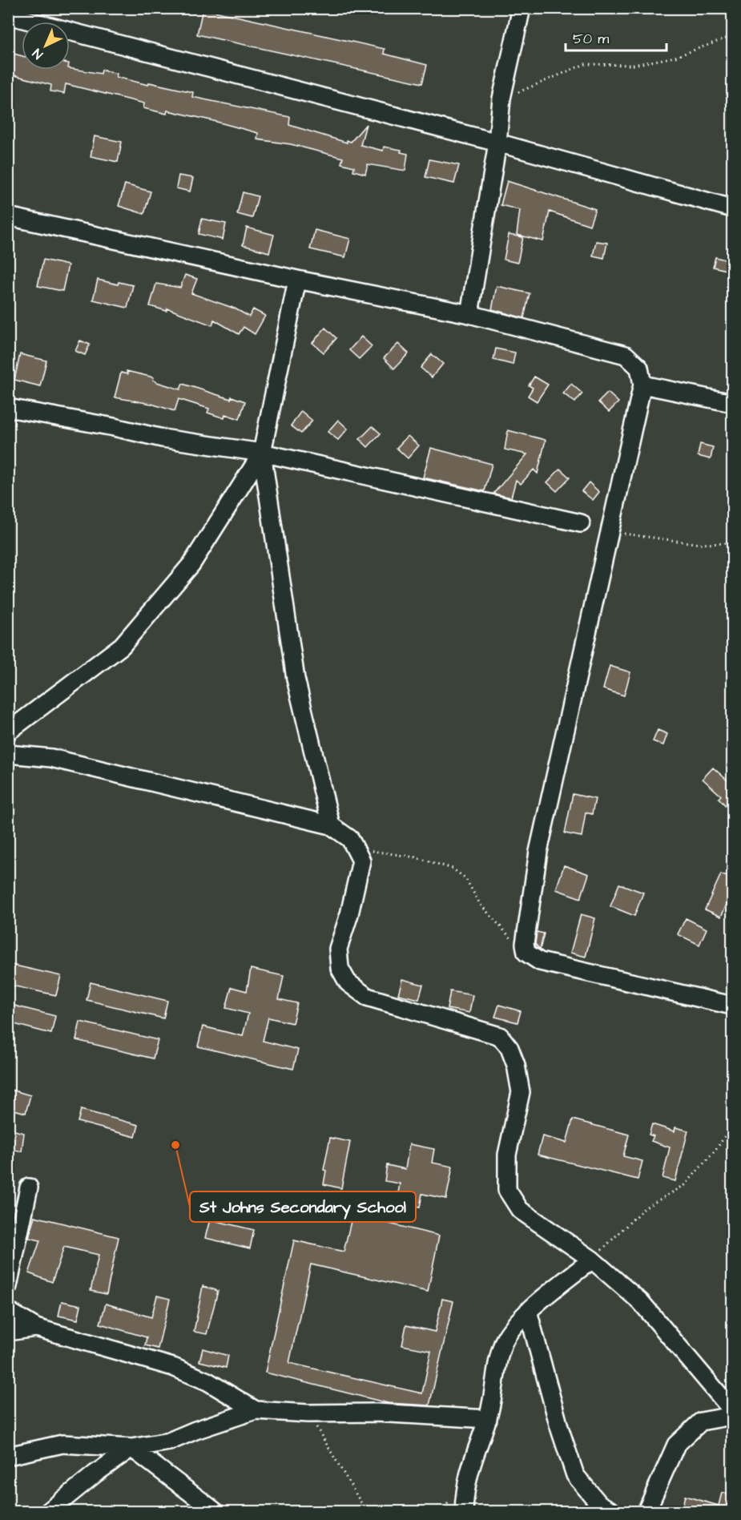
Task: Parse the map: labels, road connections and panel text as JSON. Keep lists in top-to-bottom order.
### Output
{
  "places": ["St Johns Secondary School"],
  "scale_bar": "50 m",
  "north": "bottom left"
}
